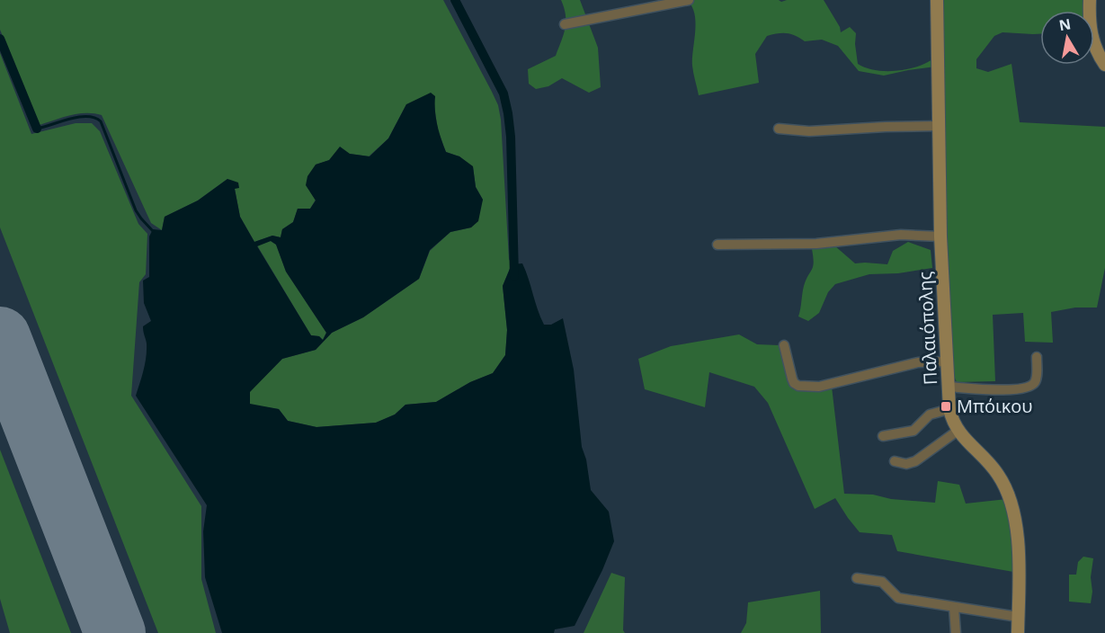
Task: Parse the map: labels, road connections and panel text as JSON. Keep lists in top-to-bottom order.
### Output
{
  "streets": {
    "main road": ["Παλαιόπολης"]
  },
  "places": {
    "transit": ["Μπόικου"]
  },
  "north": "top"
}
